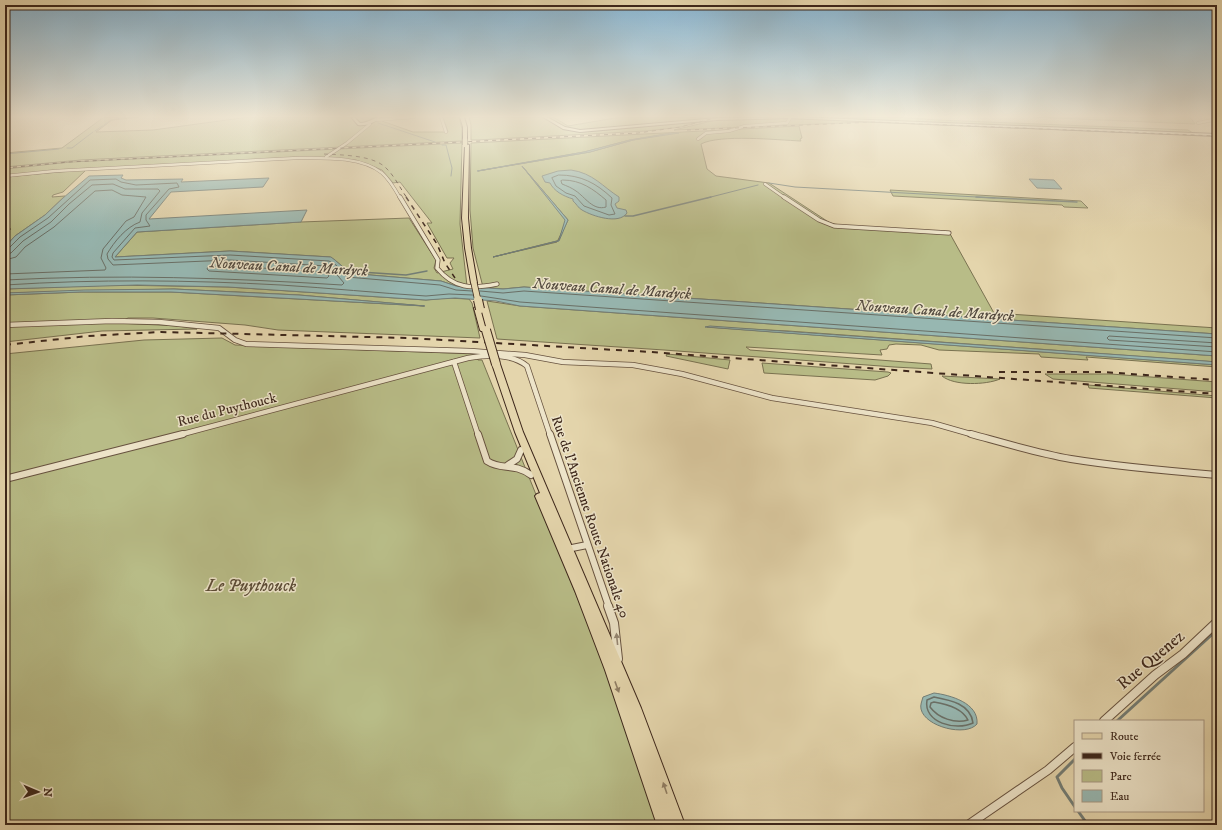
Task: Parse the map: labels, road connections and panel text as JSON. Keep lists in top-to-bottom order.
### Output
{
  "streets": {
    "street": ["Rue du Puythouck", "Rue de l'Ancienne Route Nationale 40", "Rue Quenez"]
  },
  "crossings": [
    ["Rue du Puythouck", "Rue de l'Ancienne Route Nationale 40"]
  ],
  "one_way": ["Rue de l'Ancienne Route Nationale 40"],
  "water": ["Nouveau Canal de Mardyck"],
  "parks": ["Le Puythouck"],
  "legend": [
    "Route",
    "Voie ferrée",
    "Parc",
    "Eau"
  ],
  "north": "right"
}
